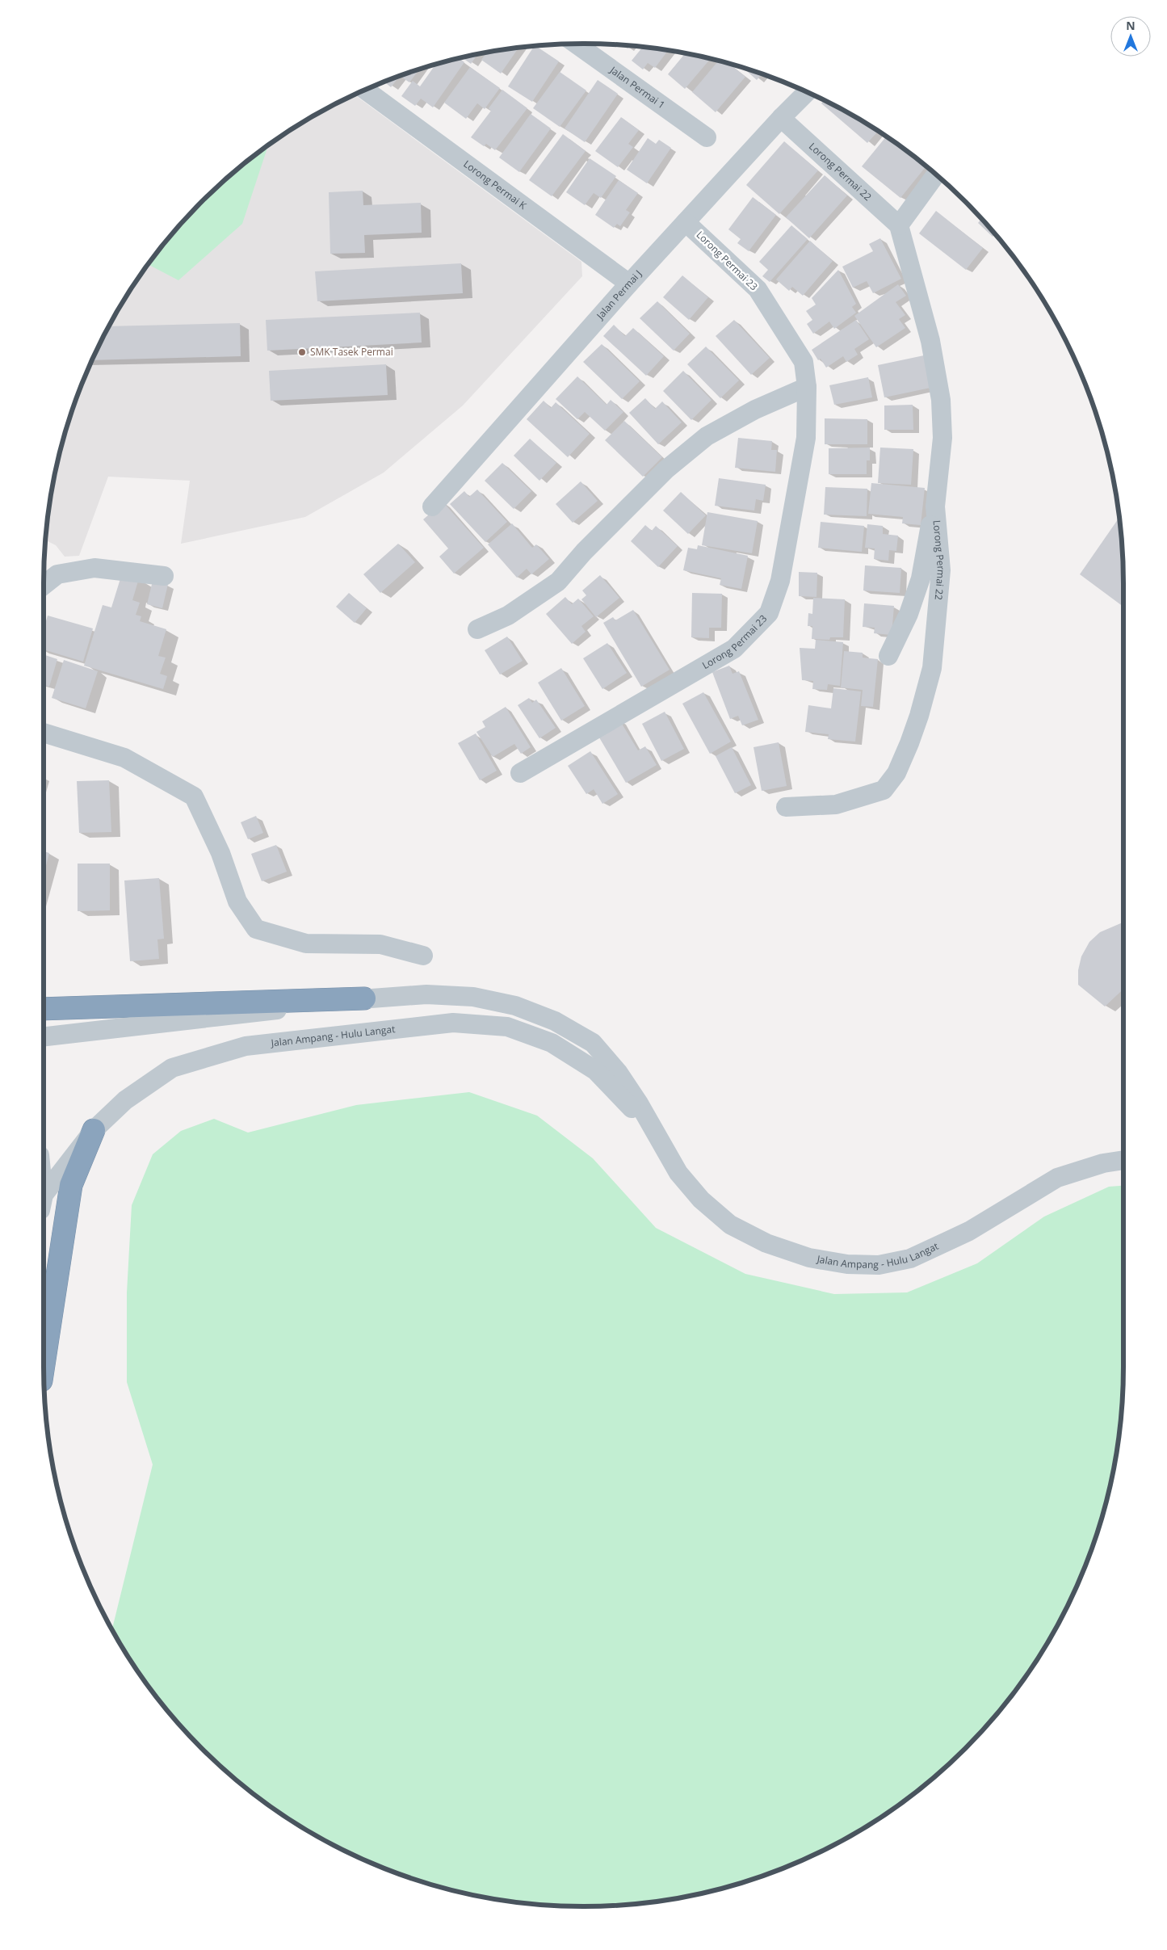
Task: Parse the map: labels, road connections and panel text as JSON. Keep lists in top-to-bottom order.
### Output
{
  "streets": {
    "street": [
      "Jalan Permai 1",
      "Lorong Permai 22",
      "Lorong Permai K",
      "Lorong Permai 23",
      "Jalan Permai J",
      "Jalan Ampang - Hulu Langat"
    ]
  },
  "crossings": [
    ["Lorong Permai 22", "Jalan Permai J"],
    ["Lorong Permai K", "Jalan Permai J"],
    ["Lorong Permai 23", "Jalan Permai J"]
  ],
  "places": ["SMK Tasek Permai"],
  "north": "top"
}
